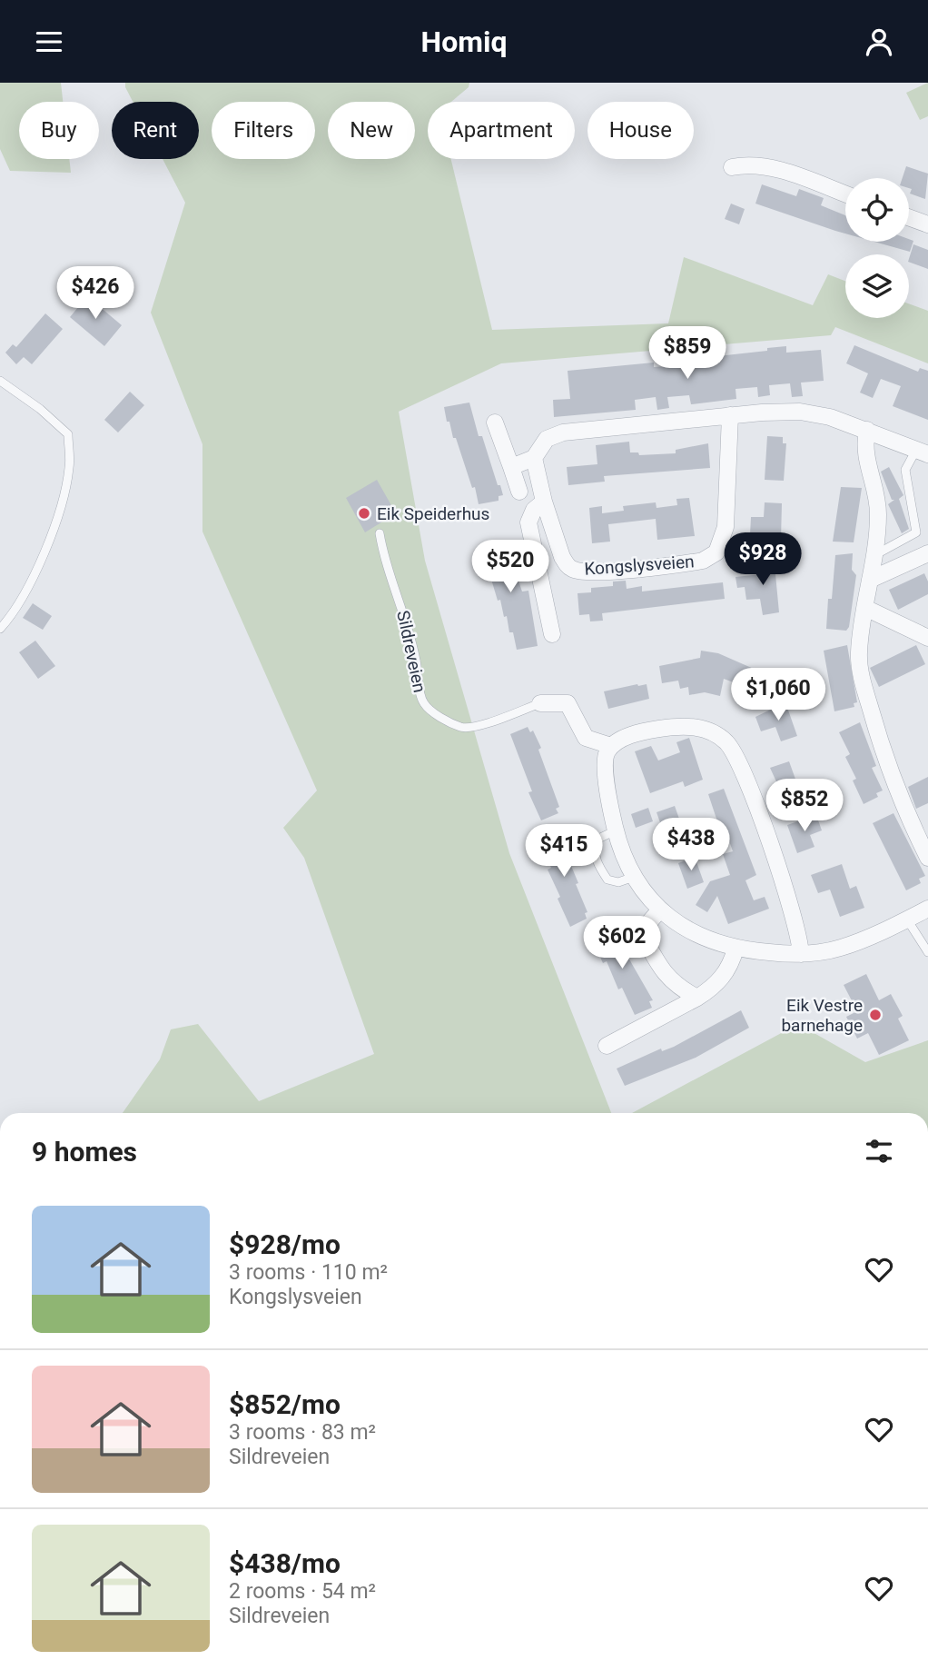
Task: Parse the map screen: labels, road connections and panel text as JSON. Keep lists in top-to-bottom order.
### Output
{
  "streets": {
    "street": ["Kongslysveien", "Sildreveien"]
  },
  "places": ["Eik Speiderhus", "Eik Vestre barnehage"],
  "page": {
    "header": "Homiq",
    "chip": [
      "Buy",
      "Rent",
      "Filters",
      "New",
      "Apartment",
      "House"
    ],
    "price": [
      "$426",
      "$859",
      "$928",
      "$520",
      "$1,060",
      "$852",
      "$438",
      "$415",
      "$602"
    ],
    "heading": "9 homes",
    "list": [
      {
        "name": "$928/mo",
        "note": "3 rooms · 110 m² · Kongslysveien"
      },
      {
        "name": "$852/mo",
        "note": "3 rooms · 83 m² · Sildreveien"
      },
      {
        "name": "$438/mo",
        "note": "2 rooms · 54 m² · Sildreveien"
      }
    ]
  }
}
